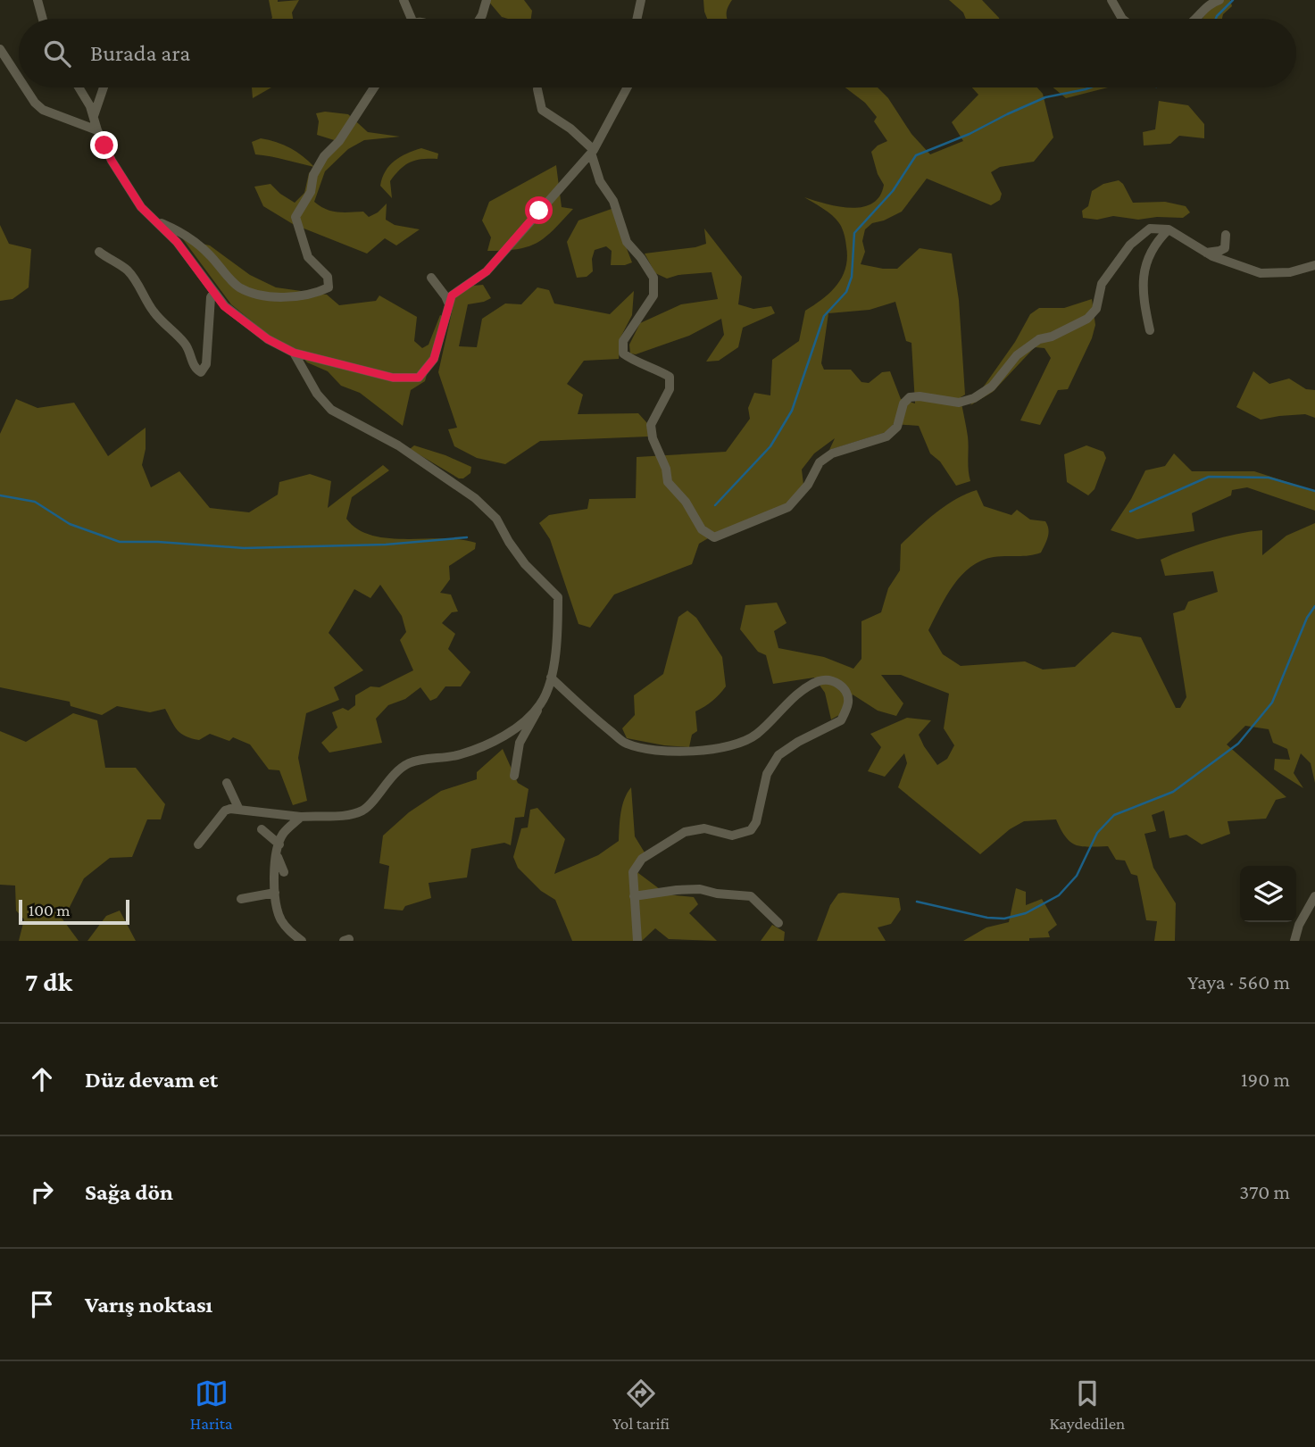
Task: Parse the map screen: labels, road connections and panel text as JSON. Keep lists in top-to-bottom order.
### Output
{
  "scale_bar": "100 m",
  "page": {
    "search": "Burada ara",
    "scale": "100 m",
    "heading": ["7 dk", "Yaya · 560 m"],
    "list": [
      ["Düz devam et", "190 m"],
      ["Sağa dön", "370 m"],
      "Varış noktası"
    ],
    "nav": ["Harita", "Yol tarifi", "Kaydedilen"]
  }
}
